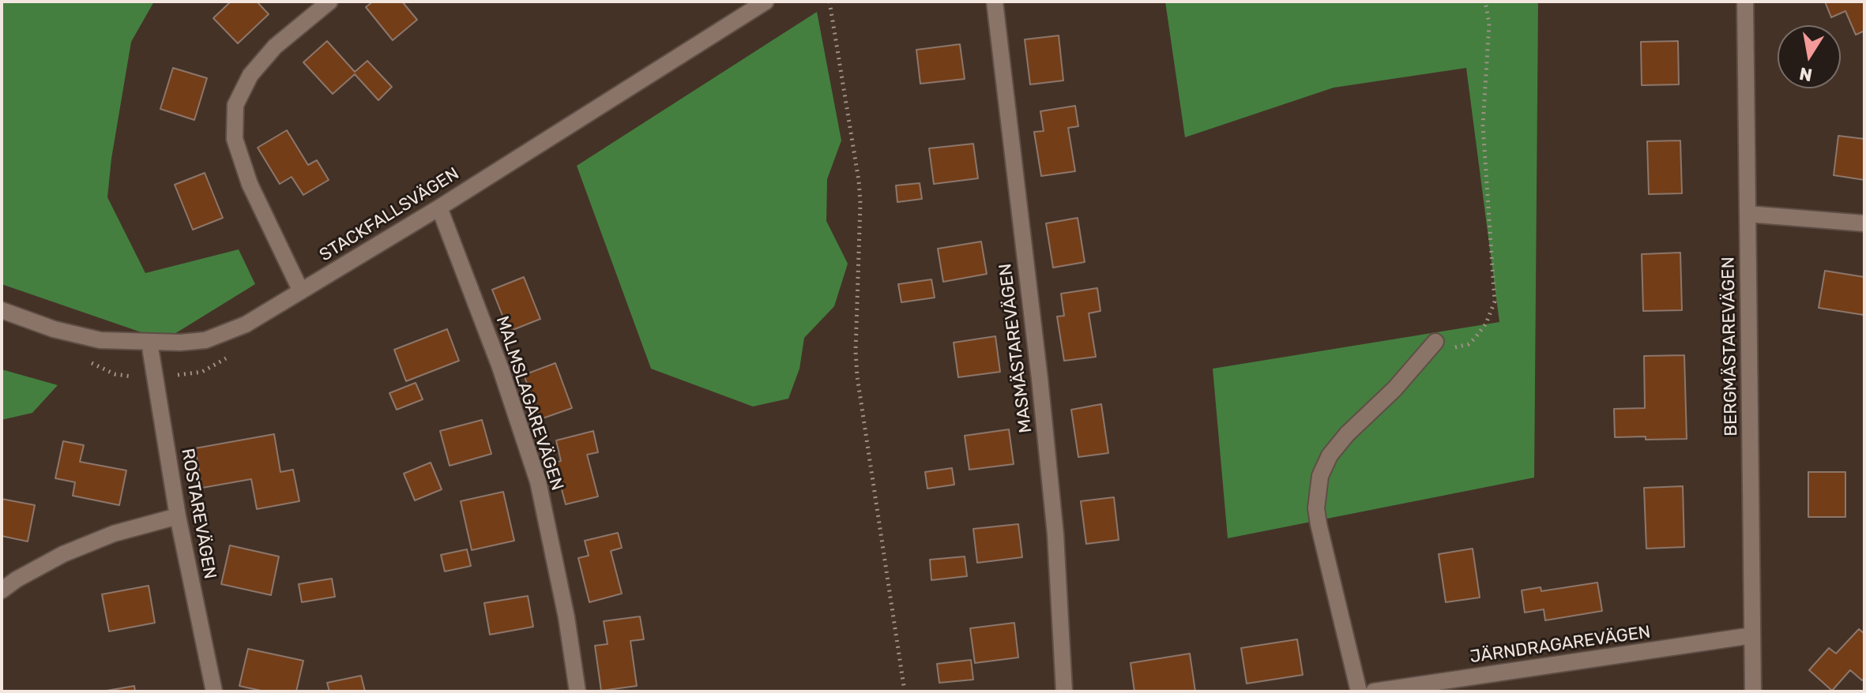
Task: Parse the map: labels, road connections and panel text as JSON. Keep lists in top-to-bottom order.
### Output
{
  "streets": {
    "street": [
      "STACKFALLSVÄGEN",
      "BERGMÄSTAREVÄGEN",
      "MASMÄSTAREVÄGEN",
      "MALMSLAGAREVÄGEN",
      "ROSTAREVÄGEN",
      "JÄRNDRAGAREVÄGEN"
    ]
  },
  "crossings": [
    ["STACKFALLSVÄGEN", "MALMSLAGAREVÄGEN"],
    ["STACKFALLSVÄGEN", "ROSTAREVÄGEN"],
    ["BERGMÄSTAREVÄGEN", "JÄRNDRAGAREVÄGEN"]
  ],
  "north": "bottom"
}
